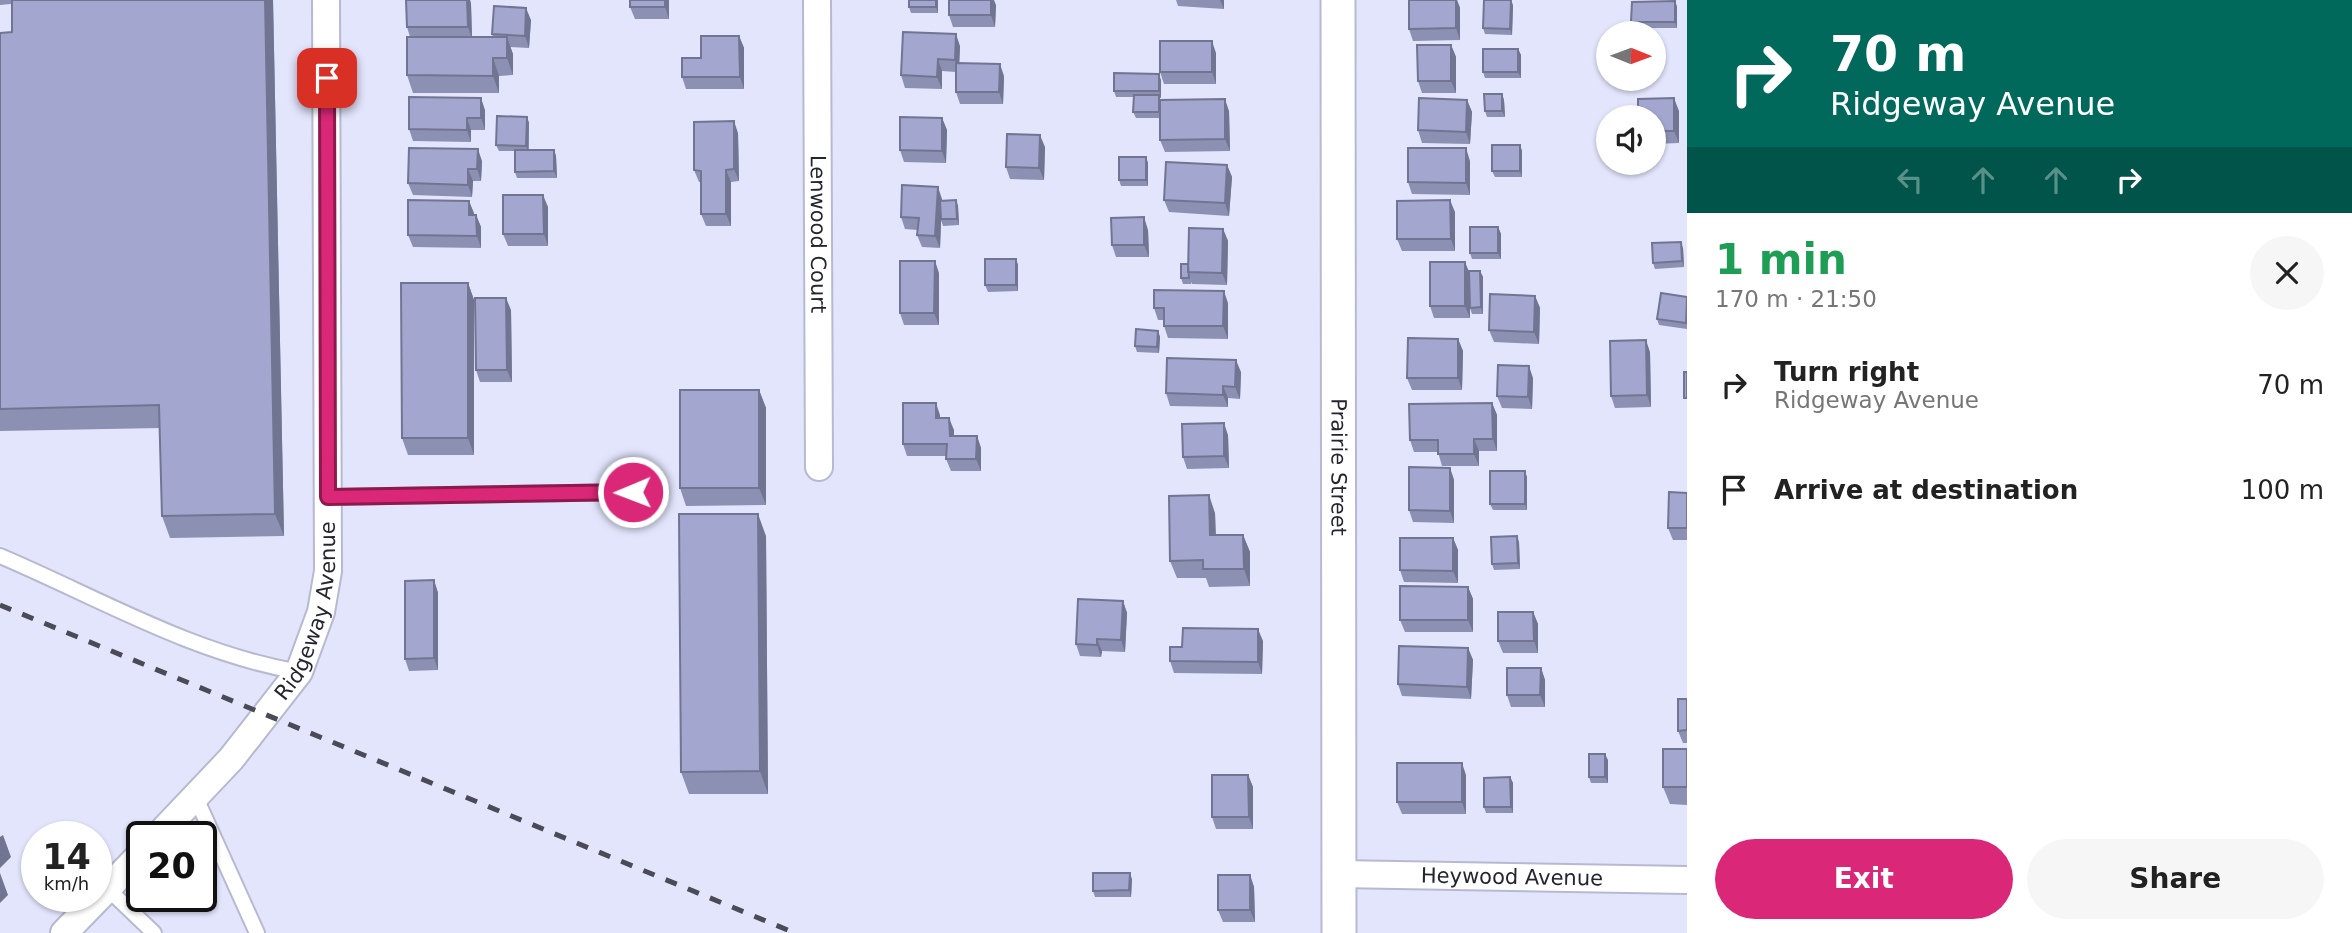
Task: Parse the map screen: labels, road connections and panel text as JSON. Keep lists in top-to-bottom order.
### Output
{
  "streets": {
    "street": [
      "Lenwood Court",
      "Prairie Street",
      "Ridgeway Avenue",
      "Heywood Avenue"
    ]
  },
  "crossings": [
    ["Prairie Street", "Heywood Avenue"]
  ],
  "north": "right",
  "page": {
    "turn": ["70 m", "Ridgeway Avenue"],
    "heading": ["1 min", "170 m · 21:50"],
    "list": [
      {
        "name": "Turn right",
        "note": "Ridgeway Avenue",
        "value": "70 m"
      },
      {
        "name": "Arrive at destination",
        "value": "100 m"
      }
    ],
    "speed": "14 km/h",
    "limit": "20",
    "buttons": ["Exit", "Share"]
  }
}
